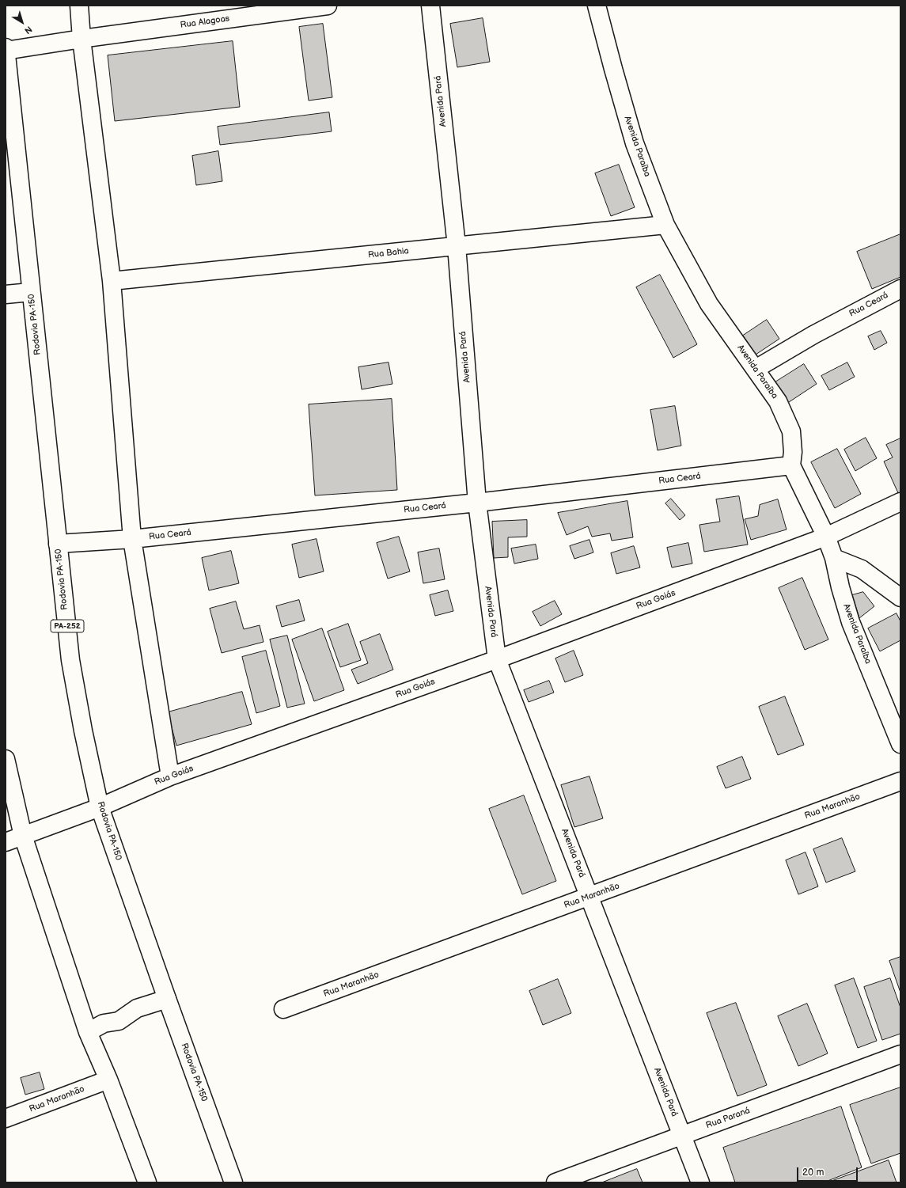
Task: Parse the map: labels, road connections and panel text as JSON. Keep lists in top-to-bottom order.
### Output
{
  "streets": {
    "main road": [
      "Rua Alagoas",
      "Avenida Pará",
      "Avenida Paraíba",
      "Rua Bahia",
      "Rua Ceará",
      "Rodovia PA-150",
      "Rua Goiás",
      "PA-252",
      "Rua Maranhão",
      "Rua Paraná"
    ]
  },
  "crossings": [
    ["Rua Alagoas", "Rodovia PA-150"],
    ["Avenida Pará", "Rua Bahia"],
    ["Avenida Pará", "Rua Ceará"],
    ["Avenida Pará", "Rua Goiás"],
    ["Avenida Pará", "Rua Maranhão"],
    ["Avenida Pará", "Rua Paraná"],
    ["Avenida Paraíba", "Rua Bahia"],
    ["Avenida Paraíba", "Rua Ceará"],
    ["Avenida Paraíba", "Rua Goiás"],
    ["Rua Ceará", "Rodovia PA-150"],
    ["Rodovia PA-150", "Rua Goiás"]
  ],
  "scale_bar": "20 m",
  "north": "bottom right"
}
